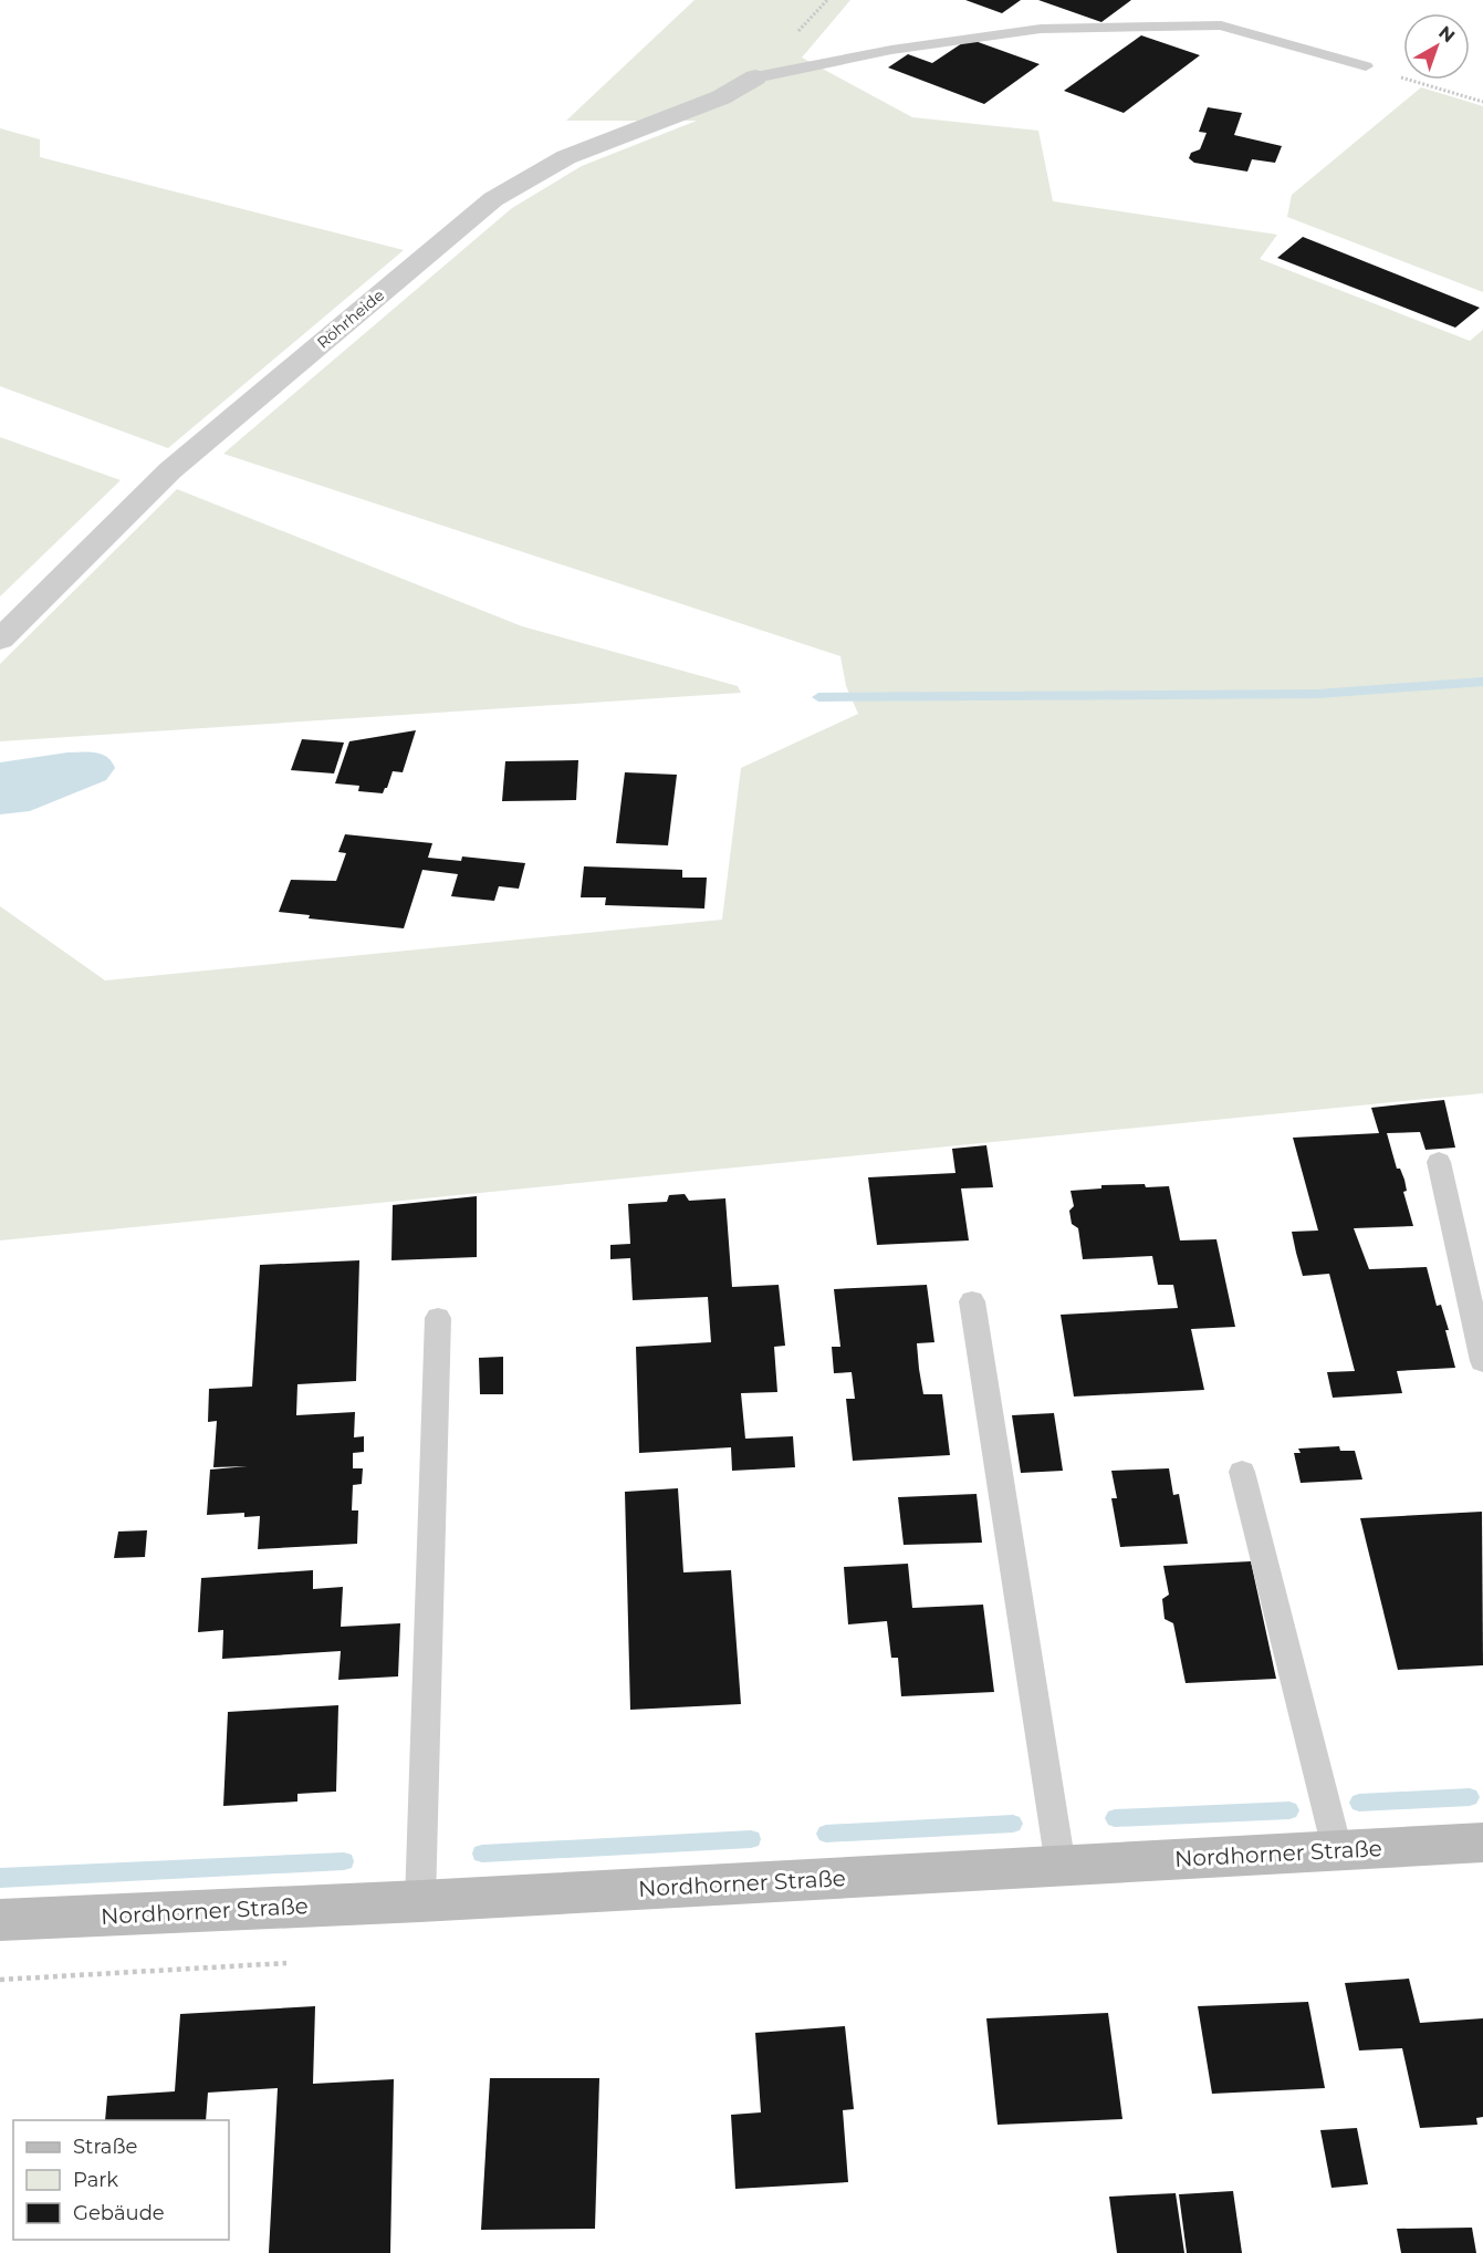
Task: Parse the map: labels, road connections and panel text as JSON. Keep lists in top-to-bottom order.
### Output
{
  "streets": {
    "street": ["Röhrheide", "Nordhorner Straße"]
  },
  "legend": ["Straße", "Park", "Gebäude"],
  "north": "top right"
}
